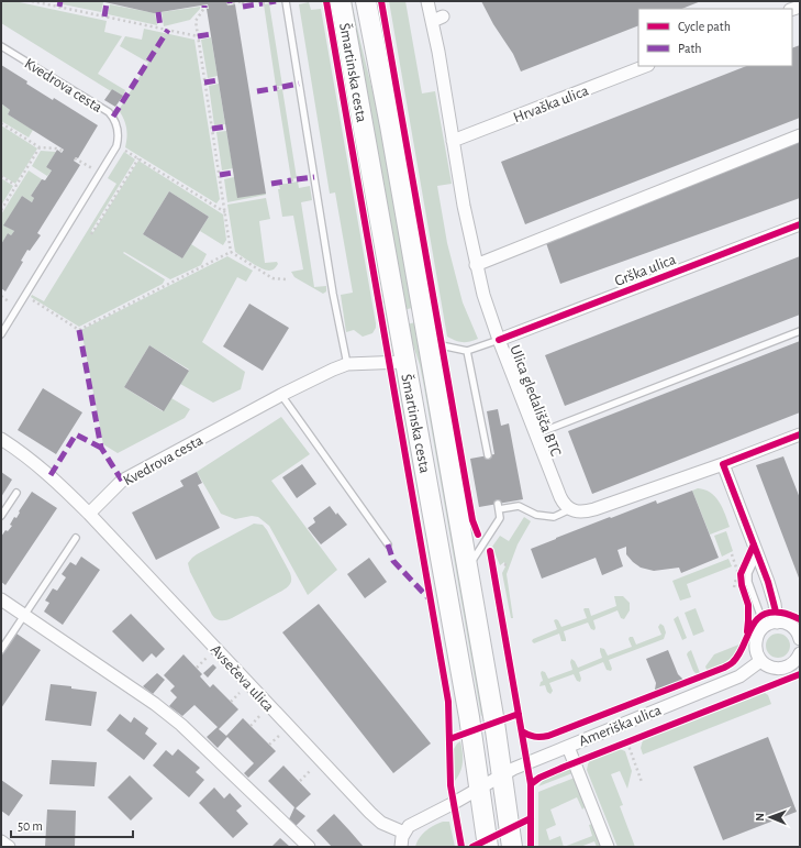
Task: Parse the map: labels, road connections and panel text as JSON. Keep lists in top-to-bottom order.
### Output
{
  "streets": {
    "main road": ["Šmartinska cesta"],
    "street": [
      "Kvedrova cesta",
      "Hrvaška ulica",
      "Grška ulica",
      "Ulica gledališča BTC",
      "Avsečeva ulica",
      "Ameriška ulica"
    ]
  },
  "crossings": [
    ["Šmartinska cesta", "Kvedrova cesta"],
    ["Šmartinska cesta", "Ameriška ulica"],
    ["Kvedrova cesta", "Avsečeva ulica"],
    ["Hrvaška ulica", "Ulica gledališča BTC"],
    ["Grška ulica", "Ulica gledališča BTC"],
    ["Avsečeva ulica", "Ameriška ulica"]
  ],
  "legend": ["Cycle path", "Path"],
  "scale_bar": "50 m",
  "north": "left"
}
